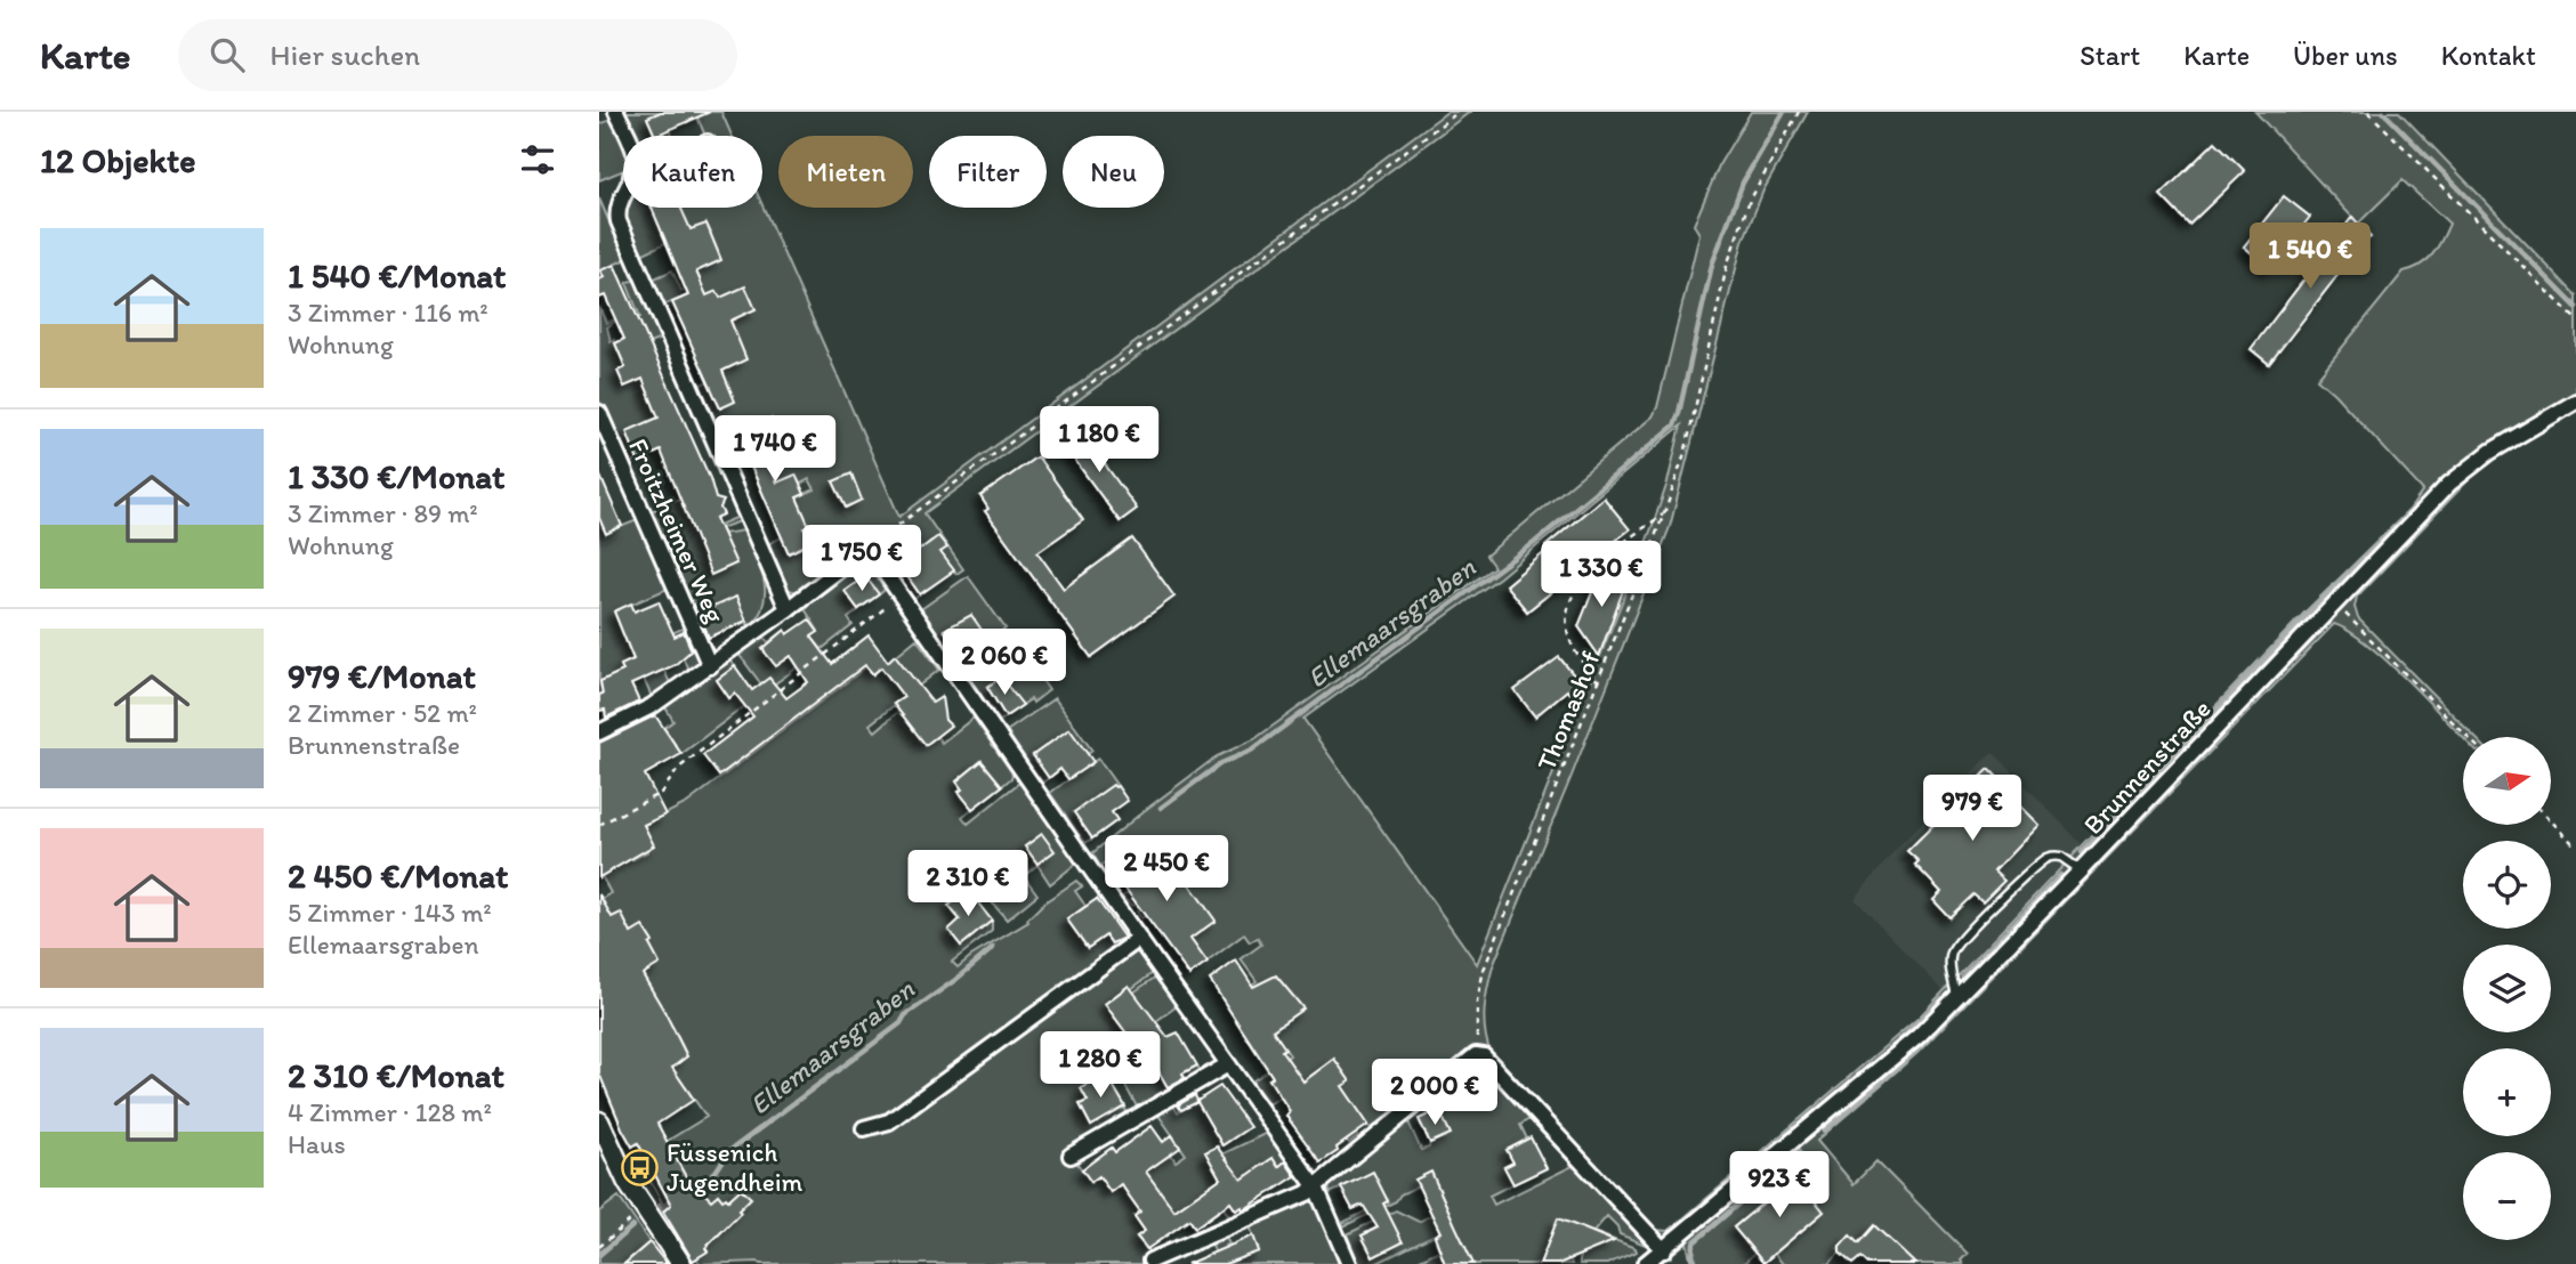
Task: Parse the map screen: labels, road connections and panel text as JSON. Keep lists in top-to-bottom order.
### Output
{
  "streets": {
    "street": ["Froitzheimer Weg", "Brunnenstraße"],
    "path": ["Thomashof"]
  },
  "water": ["Ellemaarsgraben"],
  "places": {
    "bus stop": ["Füssenich Jugendheim"]
  },
  "north": "right",
  "page": {
    "header": "Karte",
    "search": "Hier suchen",
    "nav": [
      "Start",
      "Karte",
      "Über uns",
      "Kontakt"
    ],
    "heading": "12 Objekte",
    "chip": [
      "Kaufen",
      "Mieten",
      "Filter",
      "Neu"
    ],
    "list": [
      {
        "name": "1 540 €/Monat",
        "note": "3 Zimmer · 116 m² · Wohnung"
      },
      {
        "name": "1 330 €/Monat",
        "note": "3 Zimmer · 89 m² · Wohnung"
      },
      {
        "name": "979 €/Monat",
        "note": "2 Zimmer · 52 m² · Brunnenstraße"
      },
      {
        "name": "2 450 €/Monat",
        "note": "5 Zimmer · 143 m² · Ellemaarsgraben"
      },
      {
        "name": "2 310 €/Monat",
        "note": "4 Zimmer · 128 m² · Haus"
      }
    ],
    "price": [
      "1 540 €",
      "1 180 €",
      "1 740 €",
      "1 750 €",
      "1 330 €",
      "2 060 €",
      "979 €",
      "2 450 €",
      "2 310 €",
      "1 280 €",
      "2 000 €",
      "923 €"
    ],
    "map_buttons": ["+", "−"]
  }
}
